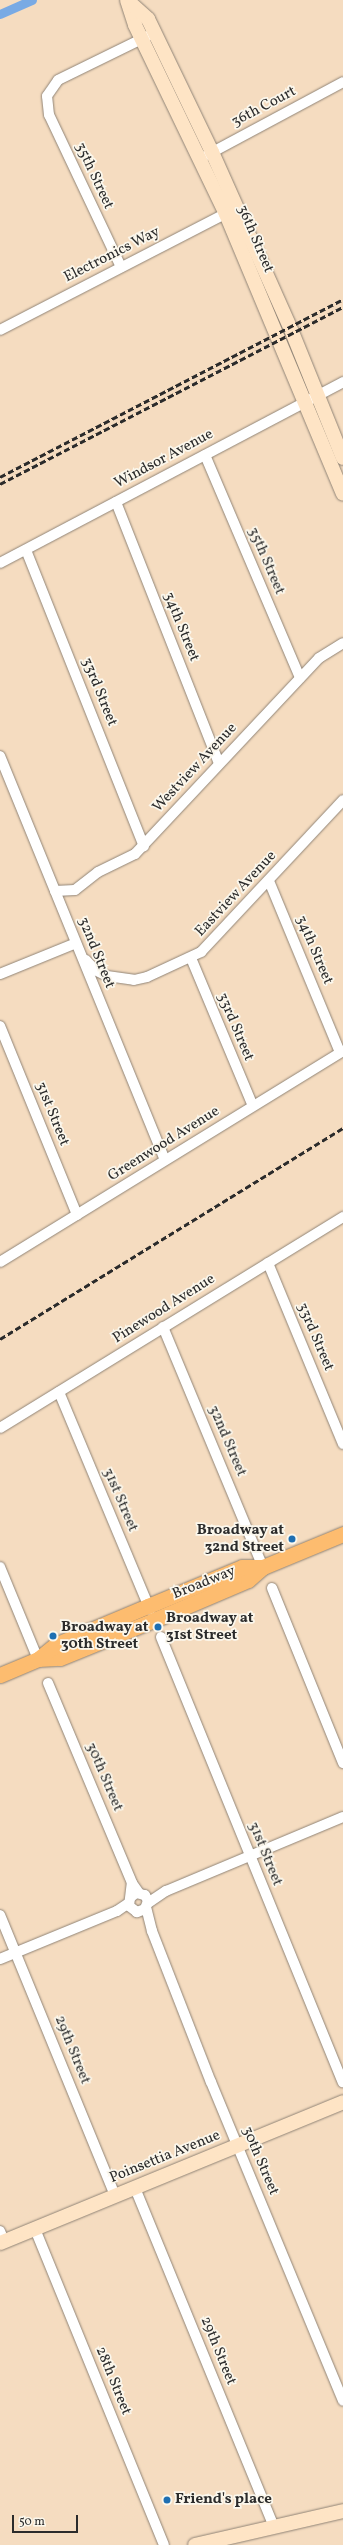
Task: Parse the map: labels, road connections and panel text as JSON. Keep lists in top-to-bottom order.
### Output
{
  "streets": {
    "main road": ["Broadway"],
    "street": [
      "36th Court",
      "35th Street",
      "36th Street",
      "Electronics Way",
      "Windsor Avenue",
      "34th Street",
      "33rd Street",
      "Westview Avenue",
      "Eastview Avenue",
      "32nd Street",
      "31st Street",
      "Greenwood Avenue",
      "Pinewood Avenue",
      "30th Street",
      "29th Street",
      "Poinsettia Avenue",
      "28th Street"
    ]
  },
  "crossings": [
    ["36th Court", "36th Street"],
    ["35th Street", "36th Street"],
    ["35th Street", "Electronics Way"],
    ["35th Street", "Windsor Avenue"],
    ["35th Street", "Westview Avenue"],
    ["36th Street", "Electronics Way"],
    ["36th Street", "Windsor Avenue"],
    ["Windsor Avenue", "34th Street"],
    ["Windsor Avenue", "33rd Street"],
    ["34th Street", "Westview Avenue"],
    ["34th Street", "Eastview Avenue"],
    ["34th Street", "Greenwood Avenue"],
    ["33rd Street", "Westview Avenue"],
    ["33rd Street", "Eastview Avenue"],
    ["33rd Street", "Greenwood Avenue"],
    ["33rd Street", "Pinewood Avenue"],
    ["Westview Avenue", "32nd Street"],
    ["Eastview Avenue", "32nd Street"],
    ["32nd Street", "Greenwood Avenue"],
    ["32nd Street", "Pinewood Avenue"],
    ["32nd Street", "Broadway"],
    ["31st Street", "Greenwood Avenue"],
    ["31st Street", "Pinewood Avenue"],
    ["31st Street", "Broadway"],
    ["30th Street", "Poinsettia Avenue"],
    ["29th Street", "Poinsettia Avenue"],
    ["Poinsettia Avenue", "28th Street"]
  ],
  "places": [
    "Broadway at 32nd Street",
    "Broadway at 31st Street",
    "Broadway at 30th Street",
    "Friend's place"
  ],
  "scale_bar": "50 m"
}
